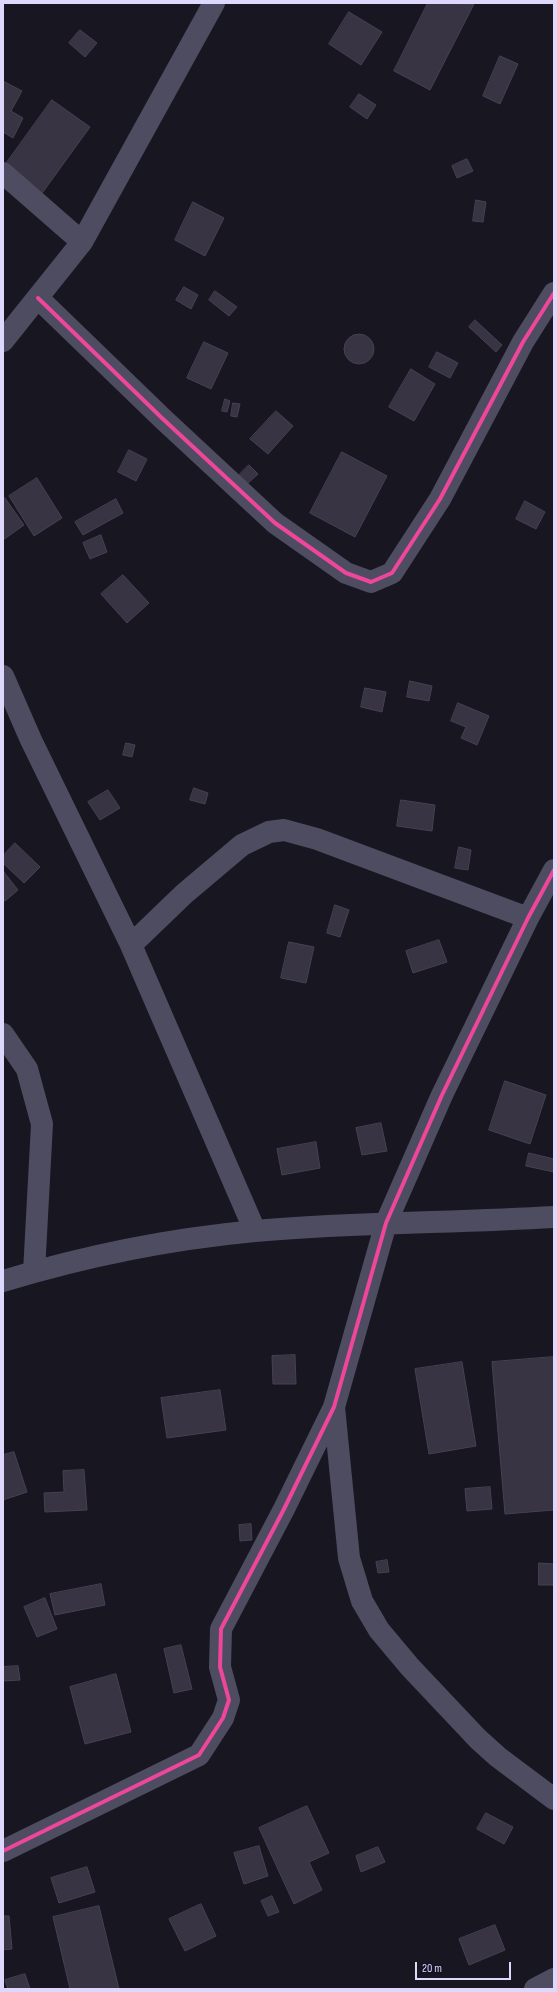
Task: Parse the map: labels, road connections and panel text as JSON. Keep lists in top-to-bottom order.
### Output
{
  "scale_bar": "20 m"
}
